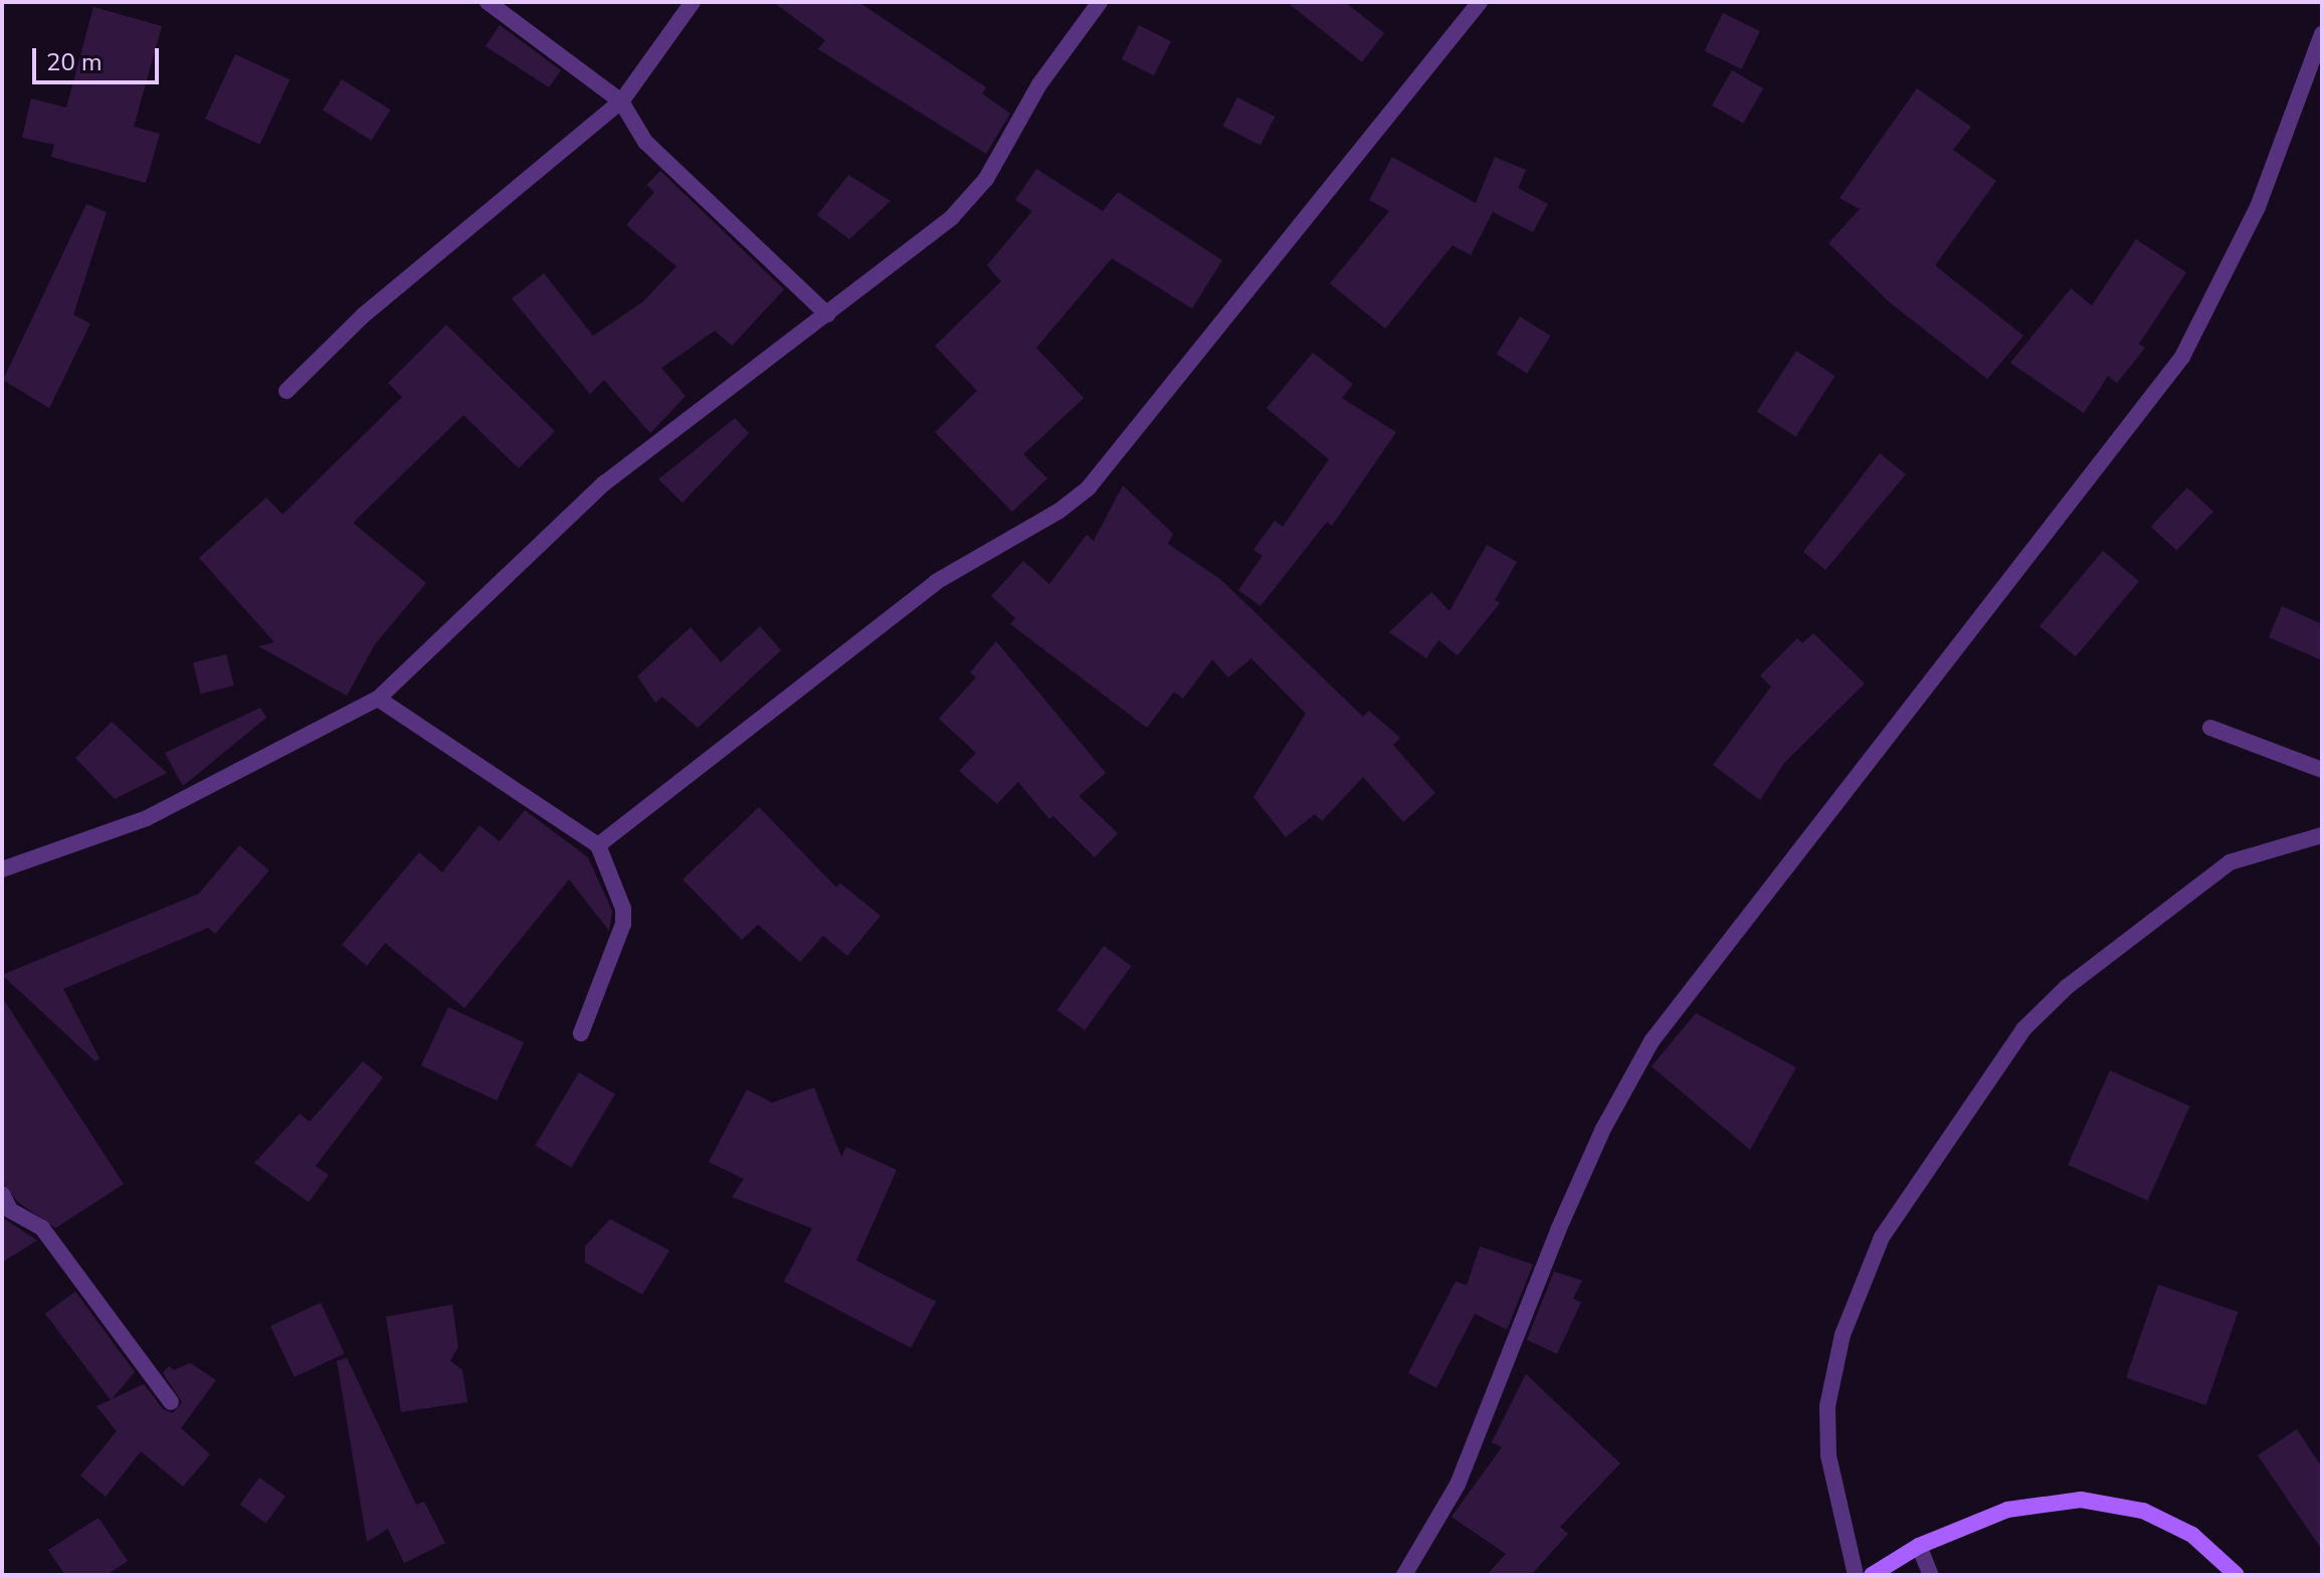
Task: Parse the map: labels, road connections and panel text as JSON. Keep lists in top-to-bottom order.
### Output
{
  "scale_bar": "20 m"
}
